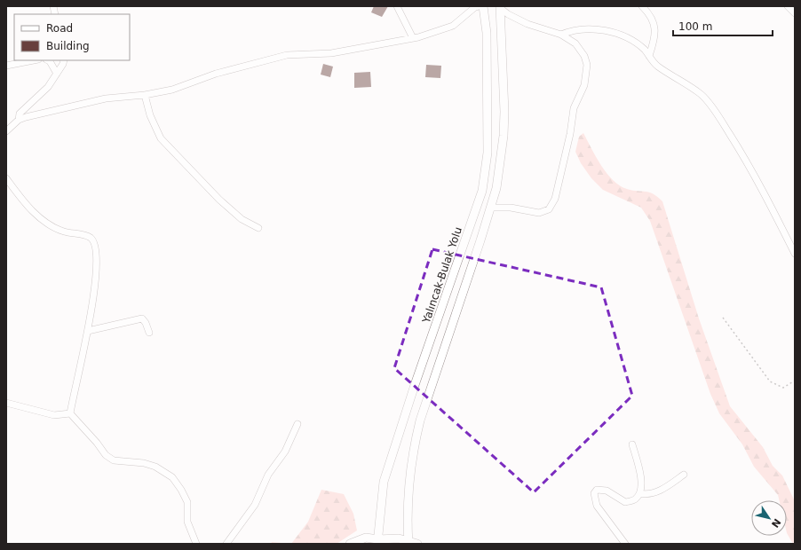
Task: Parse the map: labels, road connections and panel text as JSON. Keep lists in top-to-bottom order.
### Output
{
  "streets": {
    "main road": ["Yalıncak-Bulak Yolu"]
  },
  "legend": ["Road", "Building"],
  "scale_bar": "100 m",
  "north": "bottom right"
}
